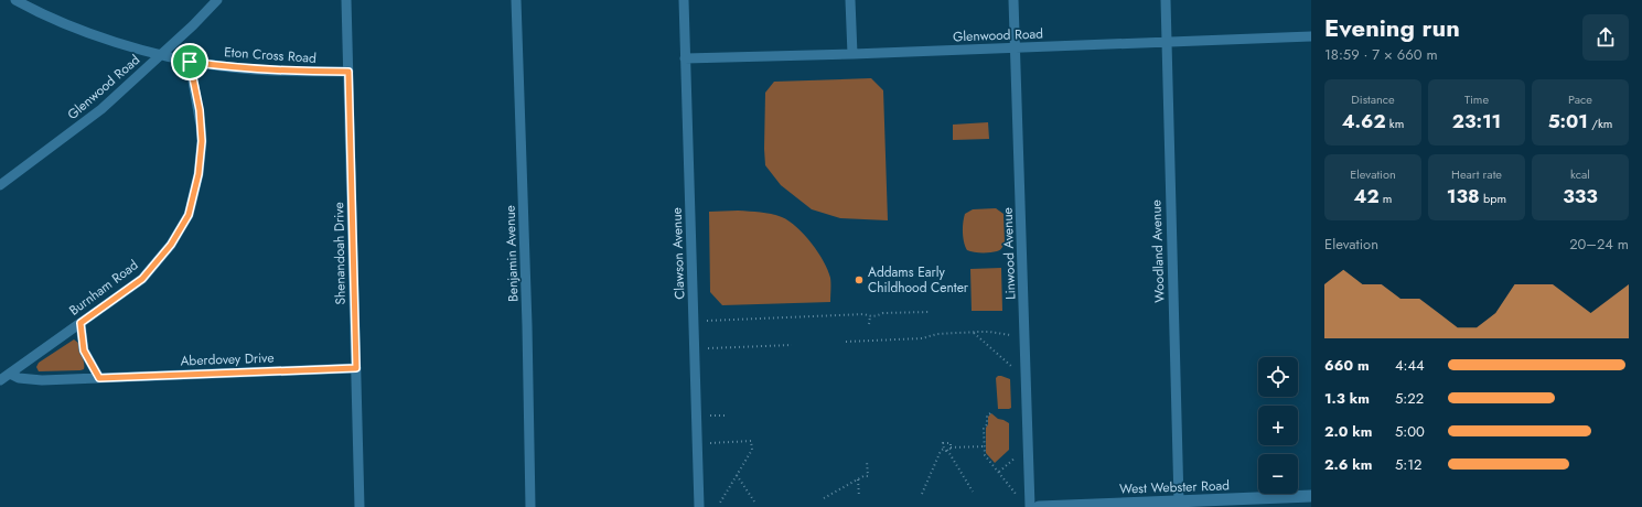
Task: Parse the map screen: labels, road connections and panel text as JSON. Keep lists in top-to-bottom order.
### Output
{
  "streets": {
    "street": [
      "Glenwood Road",
      "Eton Cross Road",
      "Woodland Avenue",
      "Shenandoah Drive",
      "Benjamin Avenue",
      "Clawson Avenue",
      "Linwood Avenue",
      "Burnham Road",
      "Aberdovey Drive",
      "West Webster Road"
    ]
  },
  "crossings": [
    ["Glenwood Road", "Eton Cross Road"],
    ["Glenwood Road", "Woodland Avenue"],
    ["Glenwood Road", "Clawson Avenue"],
    ["Glenwood Road", "Linwood Avenue"],
    ["Eton Cross Road", "Shenandoah Drive"],
    ["Eton Cross Road", "Burnham Road"],
    ["Woodland Avenue", "West Webster Road"],
    ["Shenandoah Drive", "Aberdovey Drive"],
    ["Burnham Road", "Aberdovey Drive"]
  ],
  "places": ["Addams Early Childhood Center"],
  "page": {
    "heading": ["Evening run", "18:59 · 7 × 660 m"],
    "stats": [
      ["Distance", "4.62 km"],
      ["Time", "23:11"],
      ["Pace", "5:01 /km"],
      ["Elevation", "42 m"],
      ["Heart rate", "138 bpm"],
      ["kcal", "333"]
    ],
    "chart": ["Elevation", "20–24 m"],
    "list": [
      {
        "name": "660 m",
        "note": "4:44"
      },
      {
        "name": "1.3 km",
        "note": "5:22"
      },
      {
        "name": "2.0 km",
        "note": "5:00"
      },
      {
        "name": "2.6 km",
        "note": "5:12"
      }
    ],
    "map_buttons": ["+", "−"]
  }
}
